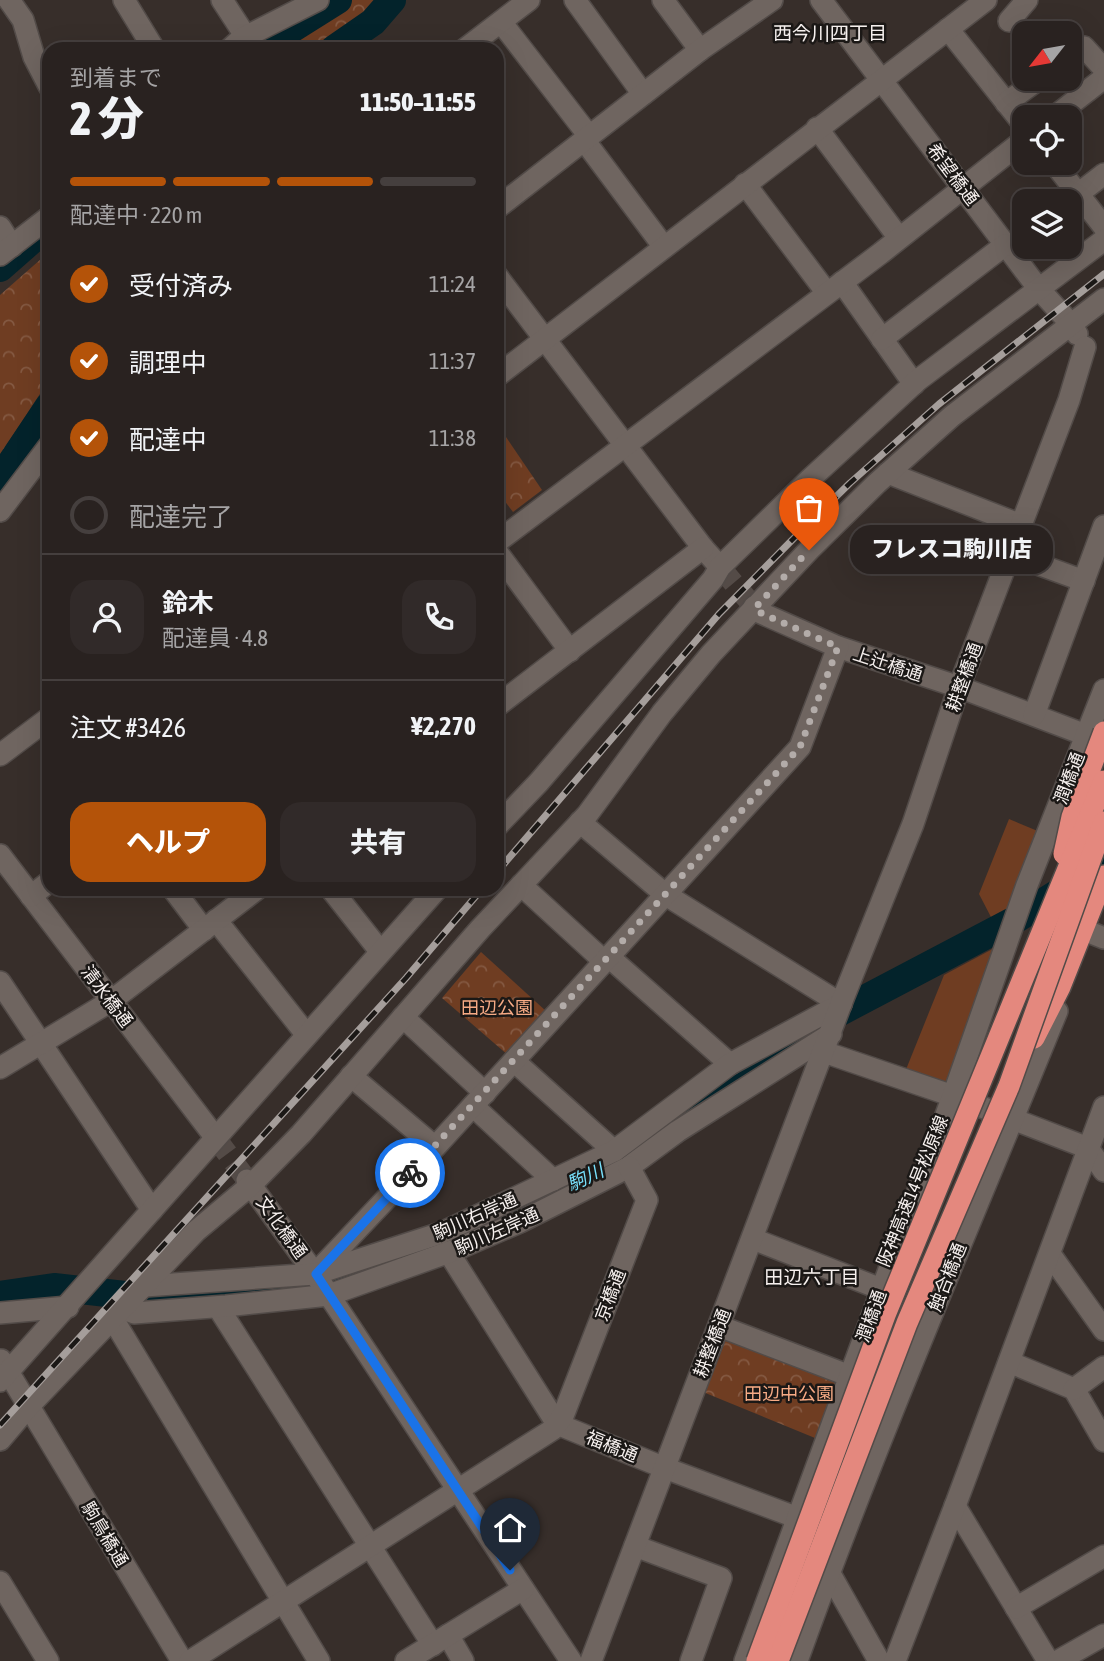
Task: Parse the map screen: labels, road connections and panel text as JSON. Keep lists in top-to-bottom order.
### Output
{
  "streets": {
    "highway": ["阪神高速14号松原線"],
    "street": [
      "希望橋通",
      "上辻橋通",
      "耕整橋通",
      "潤橋通",
      "清水橋通",
      "駒川右岸通",
      "文化橋通",
      "駒川左岸通",
      "触合橋通",
      "京橋通",
      "福橋通",
      "駒鳥橋通"
    ]
  },
  "crossings": [
    ["希望橋通", "耕整橋通"],
    ["上辻橋通", "耕整橋通"],
    ["上辻橋通", "潤橋通"],
    ["耕整橋通", "駒川右岸通"],
    ["耕整橋通", "駒川左岸通"],
    ["耕整橋通", "福橋通"],
    ["潤橋通", "福橋通"],
    ["駒川右岸通", "文化橋通"],
    ["駒川右岸通", "駒川左岸通"],
    ["文化橋通", "駒川左岸通"],
    ["駒川左岸通", "京橋通"],
    ["京橋通", "福橋通"]
  ],
  "districts": ["西今川四丁目", "田辺六丁目"],
  "water": ["駒川"],
  "parks": ["田辺公園", "田辺中公園"],
  "places": ["フレスコ駒川店"],
  "north": "bottom left",
  "page": {
    "heading": ["2 分", "到着まで", "11:50–11:55"],
    "panel": [
      "鈴木",
      "配達員 · 4.8",
      "注文 #3426",
      "¥2,270"
    ],
    "bar": "配達中 · 220 m",
    "list": [
      ["受付済み", "11:24"],
      ["調理中", "11:37"],
      ["配達中", "11:38"],
      "配達完了"
    ],
    "bubble": "フレスコ駒川店",
    "buttons": ["ヘルプ", "共有"]
  }
}
